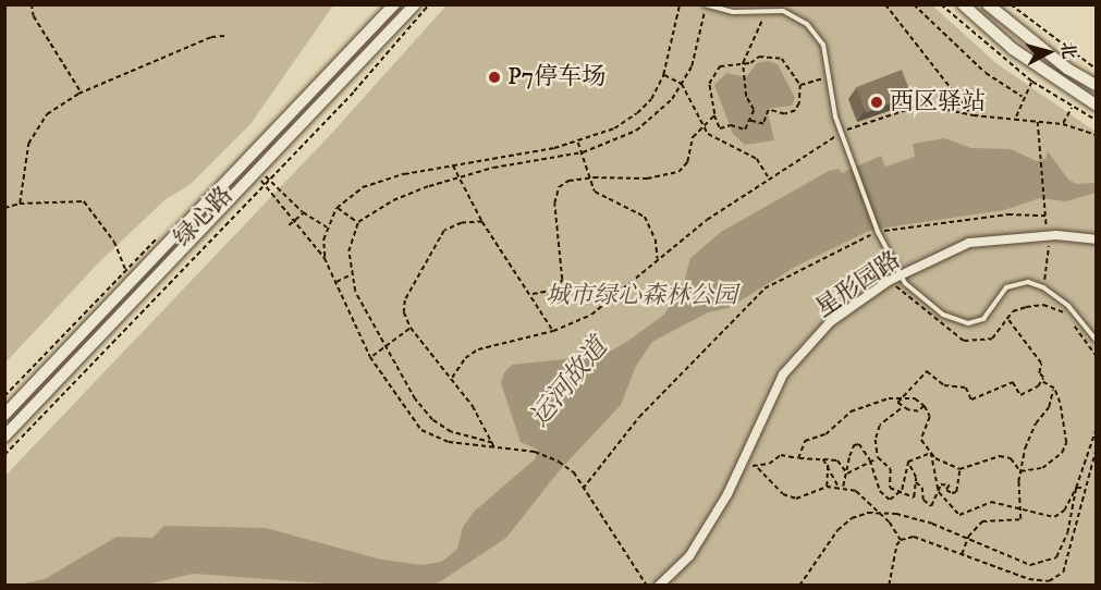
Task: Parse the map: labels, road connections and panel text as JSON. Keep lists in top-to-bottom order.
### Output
{
  "streets": {
    "main road": ["绿心路"],
    "street": ["星形园路"]
  },
  "water": ["运河故道"],
  "parks": ["城市绿心森林公园"],
  "places": ["P7停车场", "西区驿站"],
  "north": "right"
}
